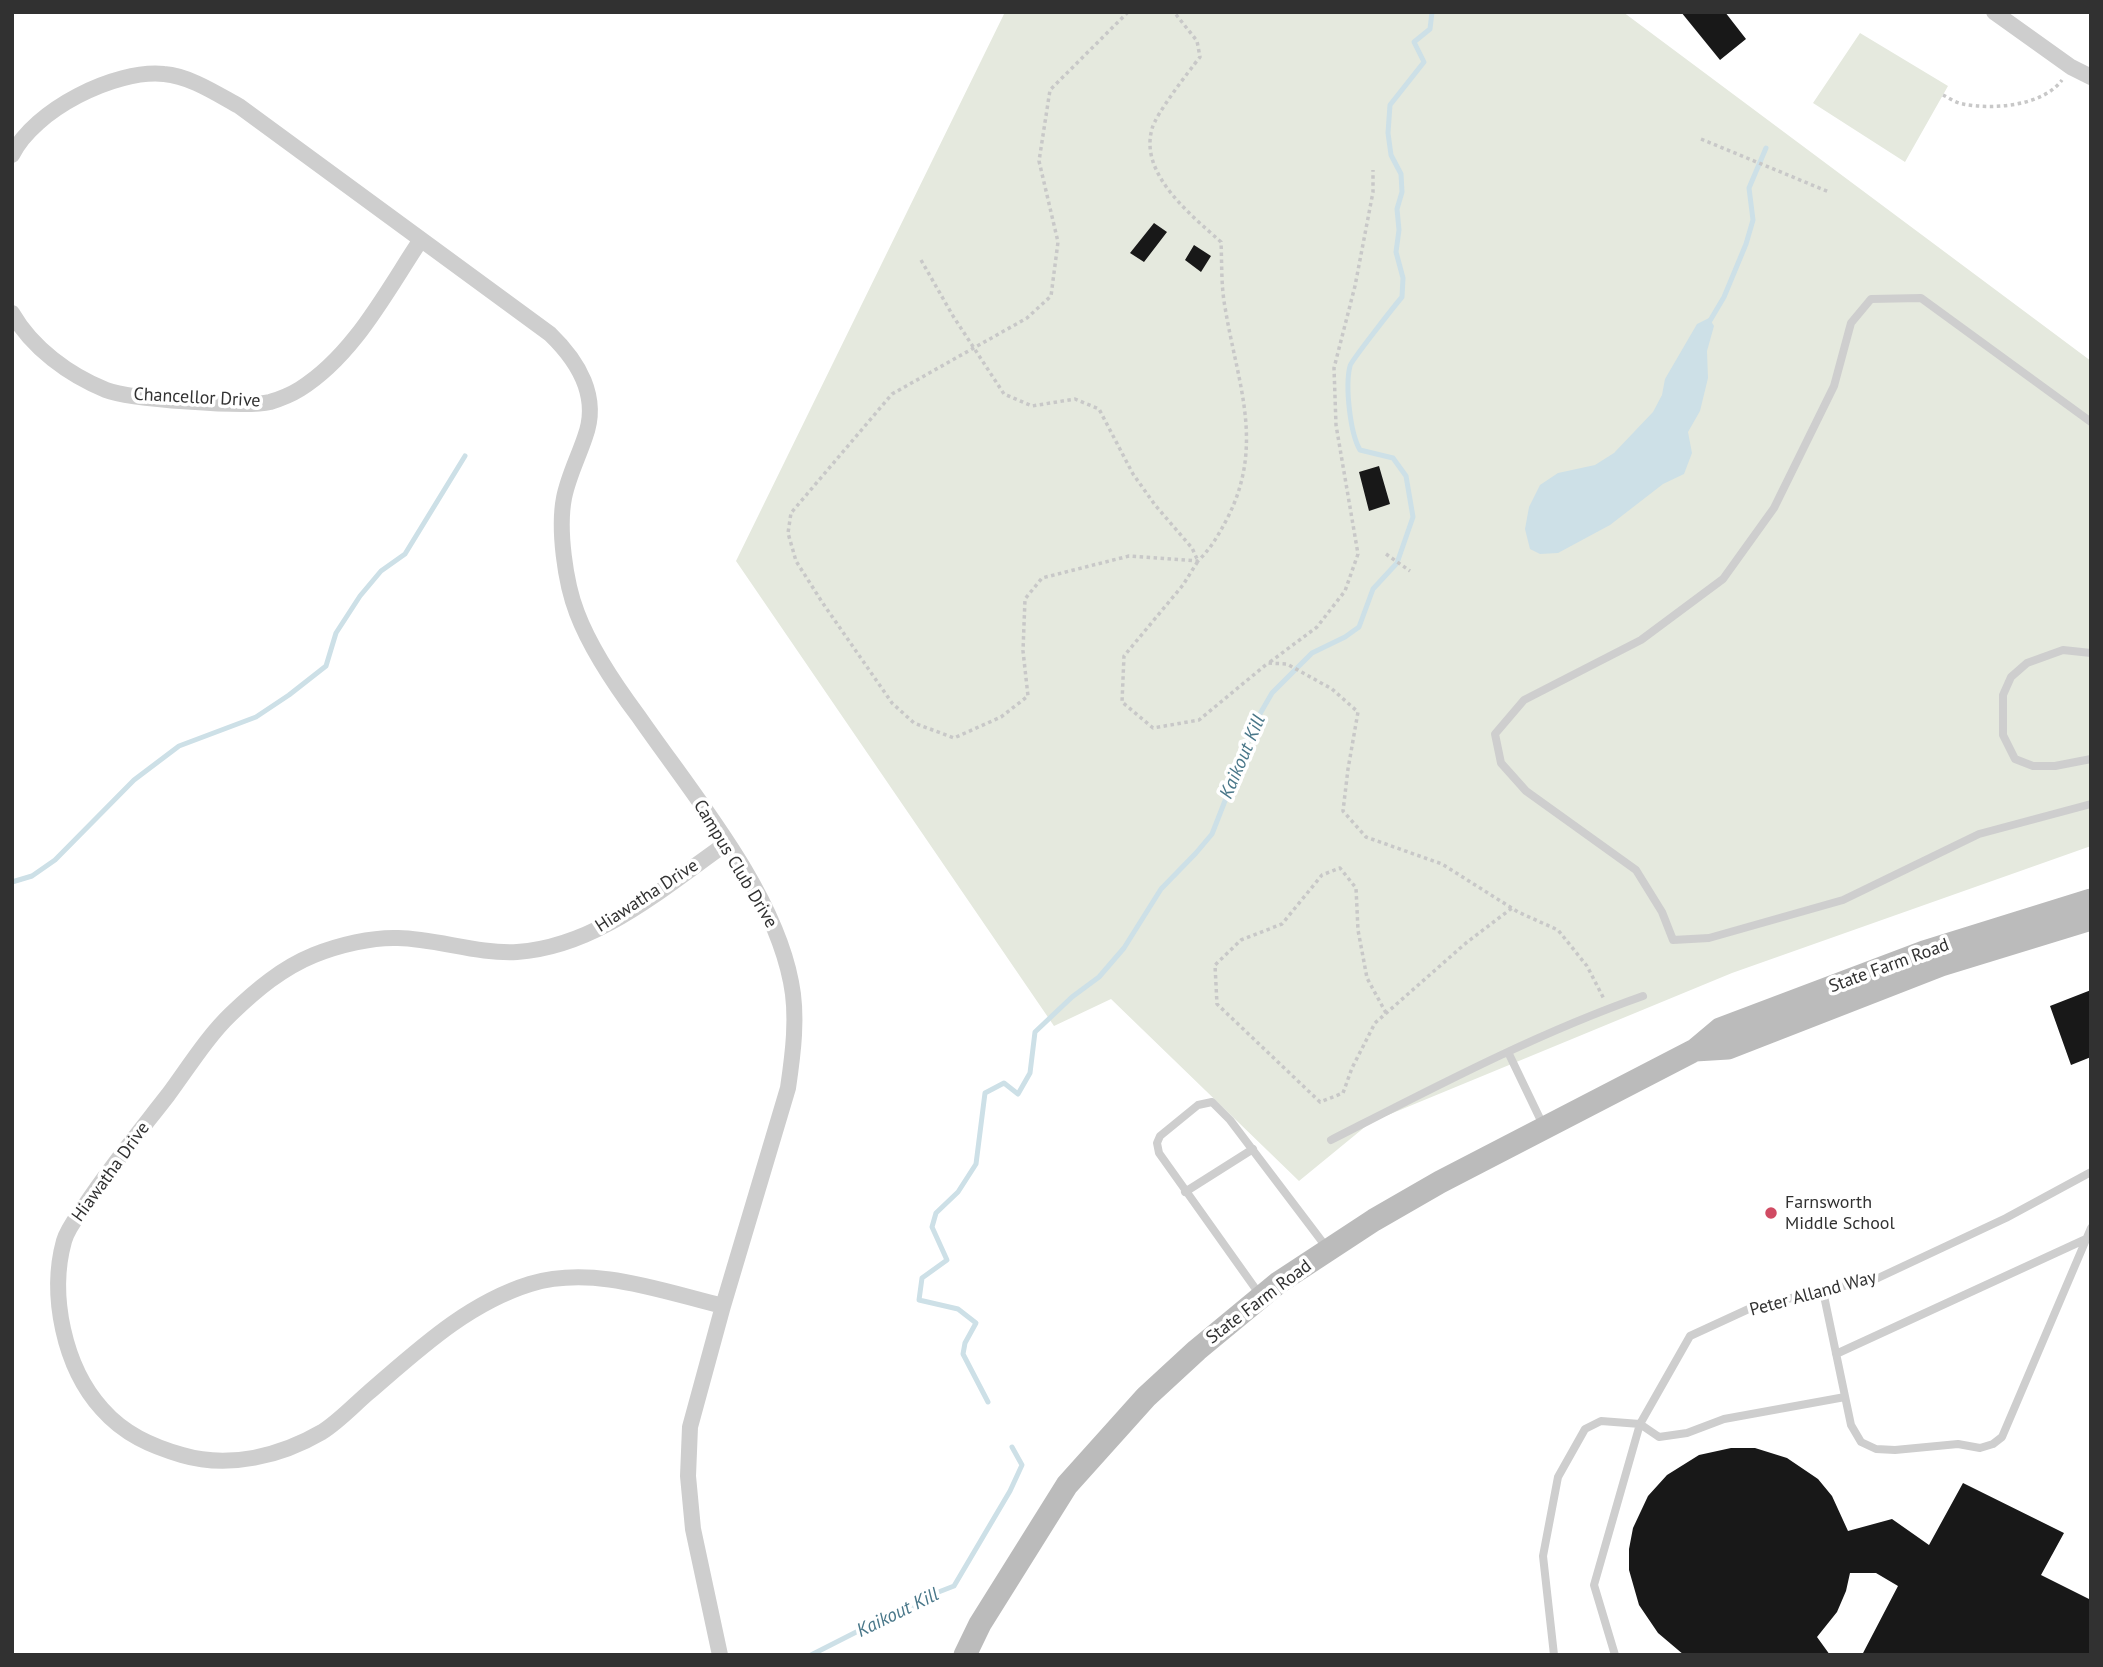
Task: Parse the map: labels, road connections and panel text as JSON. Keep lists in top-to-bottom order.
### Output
{
  "streets": {
    "main road": ["State Farm Road"],
    "street": ["Chancellor Drive", "Campus Club Drive", "Hiawatha Drive"],
    "lane": ["Peter Alland Way"]
  },
  "crossings": [
    ["Chancellor Drive", "Campus Club Drive"],
    ["Campus Club Drive", "Hiawatha Drive"]
  ],
  "water": ["Kaikout Kill"],
  "places": ["Farnsworth Middle School"]
}
